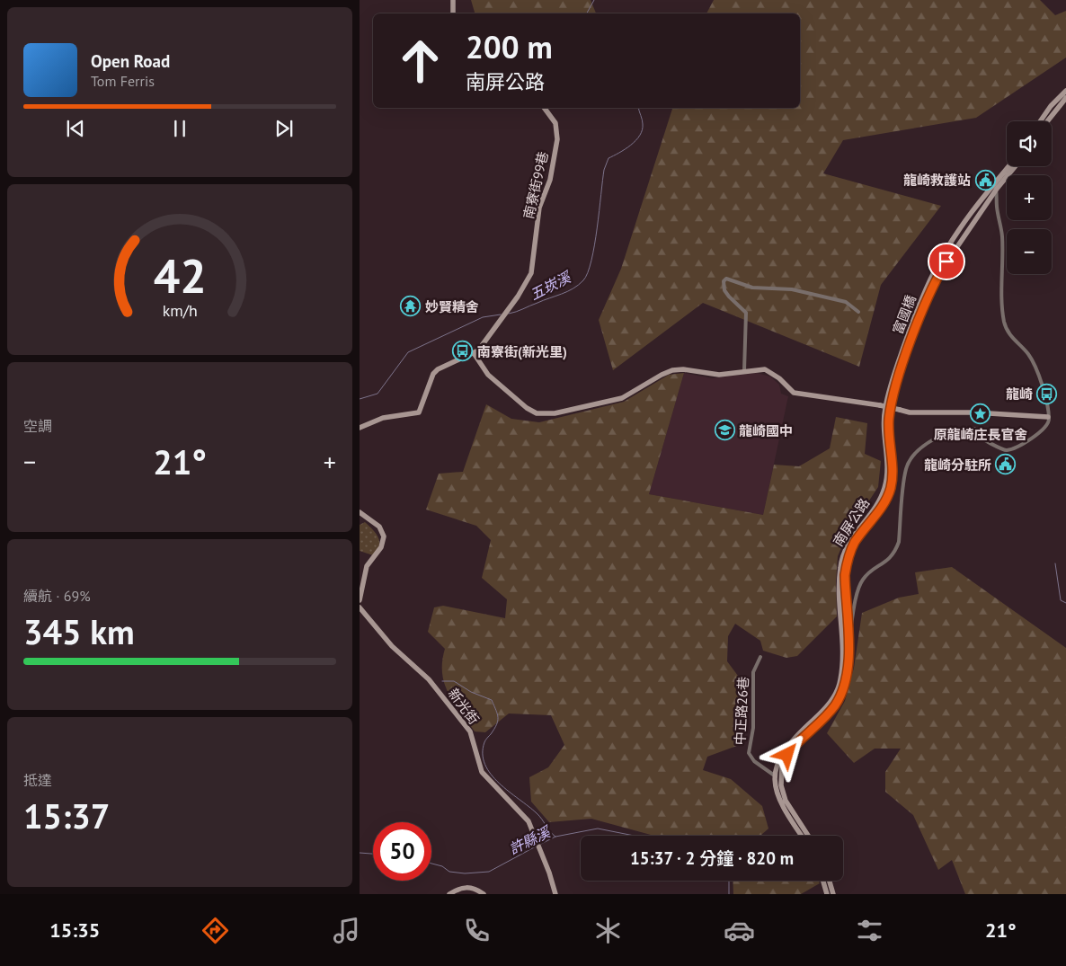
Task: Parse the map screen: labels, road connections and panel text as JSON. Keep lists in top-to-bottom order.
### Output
{
  "streets": {
    "street": [
      "南寮街99巷",
      "富國橋",
      "南屏公路",
      "新光街",
      "中正路26巷"
    ]
  },
  "crossings": [
    ["富國橋", "南屏公路"],
    ["南屏公路", "中正路26巷"]
  ],
  "water": ["五崁溪", "許縣溪"],
  "places": {
    "public building": ["龍崎救護站", "龍崎分駐所"],
    "temple": ["妙賢精舍"],
    "bus stop": ["南寮街(新光里)", "龍崎"],
    "place": ["原龍崎庄長官舍"],
    "school or university": ["龍崎國中"]
  },
  "page": {
    "turn": ["200 m", "南屏公路"],
    "song": ["Open Road", "Tom Ferris"],
    "map_buttons": ["+", "−"],
    "tile": [
      "空調",
      ["續航 · 69%", "345 km"],
      ["抵達", "15:37"]
    ],
    "heat": ["−", "21°", "+"],
    "limit": "50",
    "trip": "15:37 · 2 分鐘 · 820 m",
    "tabs": ["15:35", "21°"],
    "gauge": ["42", "km/h"]
  }
}
